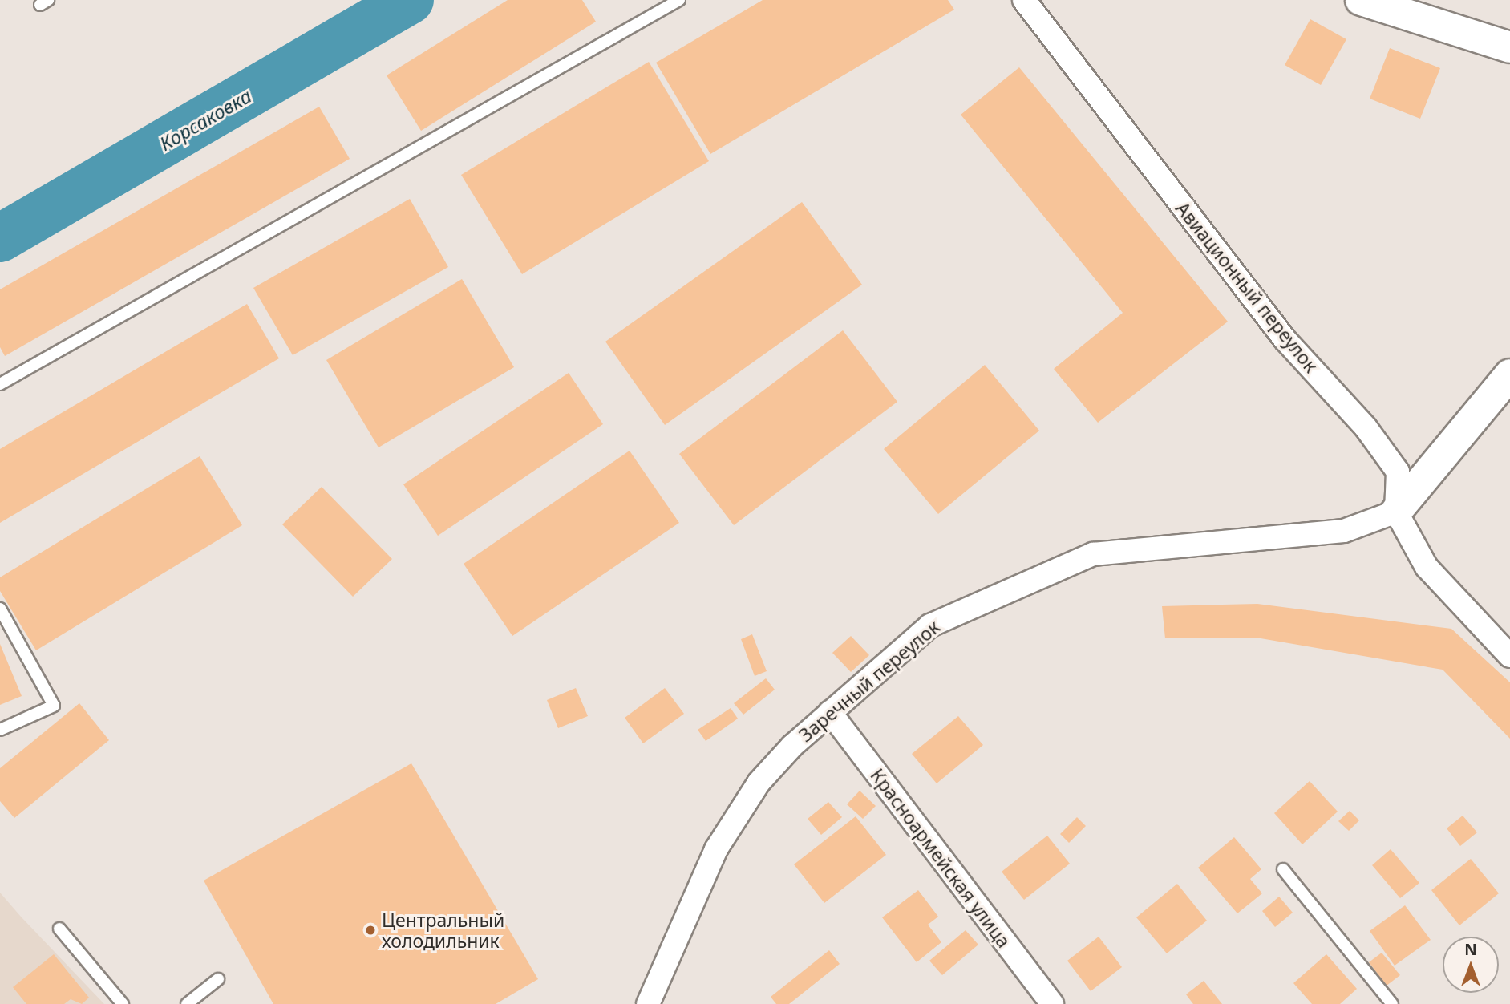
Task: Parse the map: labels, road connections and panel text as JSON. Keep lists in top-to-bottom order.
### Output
{
  "streets": {
    "street": ["Авиационный переулок", "Заречный переулок", "Красноармейская улица"]
  },
  "crossings": [
    ["Авиационный переулок", "Заречный переулок"],
    ["Заречный переулок", "Красноармейская улица"]
  ],
  "water": ["Корсаковка"],
  "places": ["Центральный холодильник"],
  "north": "top"
}
